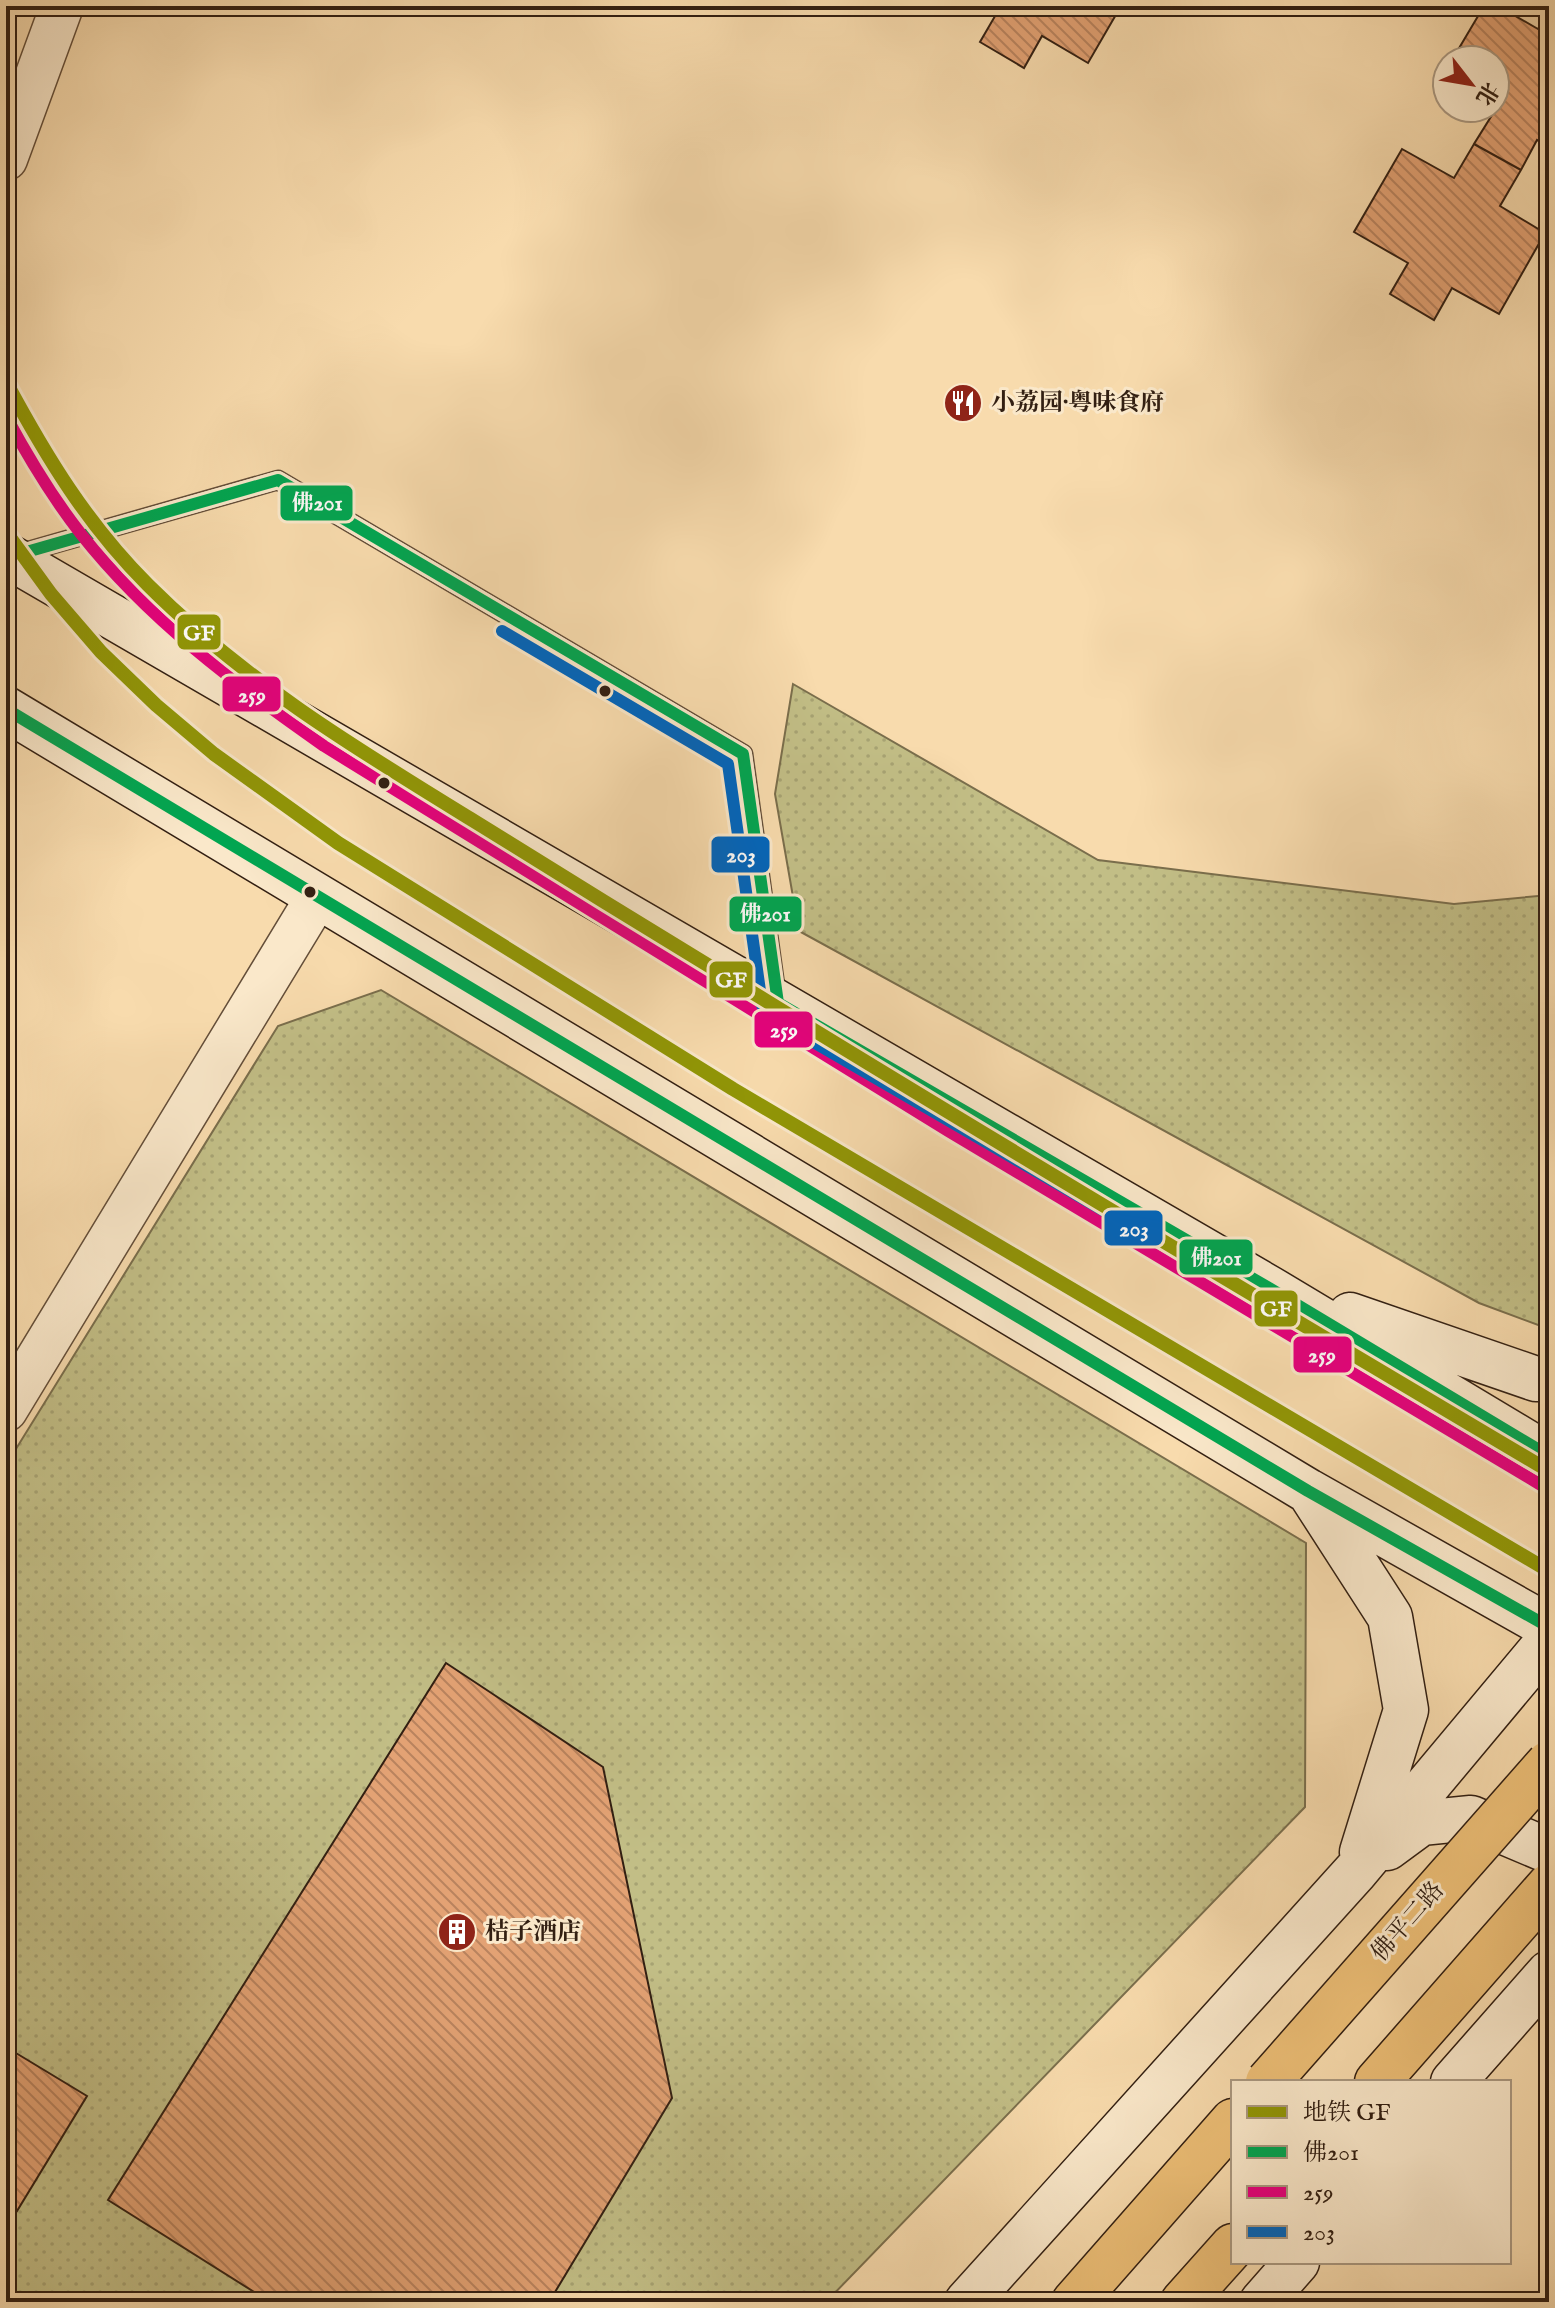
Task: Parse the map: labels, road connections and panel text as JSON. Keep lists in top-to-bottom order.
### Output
{
  "streets": {
    "main road": ["佛平二路"]
  },
  "places": {
    "restaurant": ["小荔园·粤味食府"],
    "building": ["桔子酒店"]
  },
  "lines": [
    "metro line GF",
    "transit line 259",
    "transit line 佛201",
    "transit line 203"
  ],
  "legend": [
    "地铁 GF",
    "佛201",
    "259",
    "203"
  ],
  "north": "bottom right"
}
